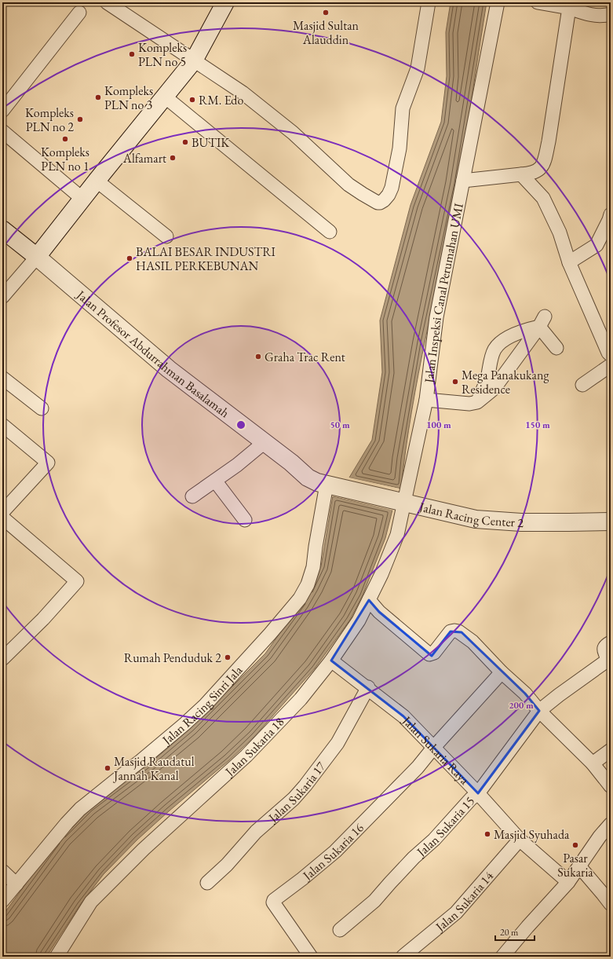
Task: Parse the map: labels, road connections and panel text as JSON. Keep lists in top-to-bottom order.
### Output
{
  "streets": {
    "street": [
      "Jalan Inspeksi Canal Perumahan UMI",
      "Jalan Profesor Abdurrahman Basalamah",
      "Jalan Racing Center 2",
      "Jalan Racing Sinri Jala",
      "Jalan Sukaria 18",
      "Jalan Sukaria Raya",
      "Jalan Sukaria 17",
      "Jalan Sukaria 15",
      "Jalan Sukaria 16",
      "Jalan Sukaria 14"
    ]
  },
  "crossings": [
    ["Jalan Inspeksi Canal Perumahan UMI", "Jalan Racing Center 2"],
    ["Jalan Inspeksi Canal Perumahan UMI", "Jalan Sukaria 18"],
    ["Jalan Profesor Abdurrahman Basalamah", "Jalan Racing Center 2"],
    ["Jalan Profesor Abdurrahman Basalamah", "Jalan Racing Sinri Jala"],
    ["Jalan Racing Center 2", "Jalan Racing Sinri Jala"],
    ["Jalan Racing Center 2", "Jalan Sukaria 18"],
    ["Jalan Sukaria 18", "Jalan Sukaria Raya"],
    ["Jalan Sukaria Raya", "Jalan Sukaria 17"],
    ["Jalan Sukaria Raya", "Jalan Sukaria 15"],
    ["Jalan Sukaria Raya", "Jalan Sukaria 16"],
    ["Jalan Sukaria Raya", "Jalan Sukaria 14"]
  ],
  "places": [
    "Masjid Sultan Alauddin",
    "Kompleks PLN no 5",
    "Kompleks PLN no 3",
    "RM. Edo",
    "Kompleks PLN no 2",
    "Kompleks PLN no 1",
    "BUTIK",
    "Alfamart",
    "BALAI BESAR INDUSTRI HASIL PERKEBUNAN",
    "Graha Trac Rent",
    "Mega Panakukang Residence",
    "Rumah Penduduk 2",
    "Masjid Raudatul Jannah Kanal",
    "Masjid Syuhada",
    "Pasar Sukaria"
  ],
  "scale_bar": "20 m",
  "rings": [
    "50 m",
    "100 m",
    "150 m",
    "200 m"
  ]
}
